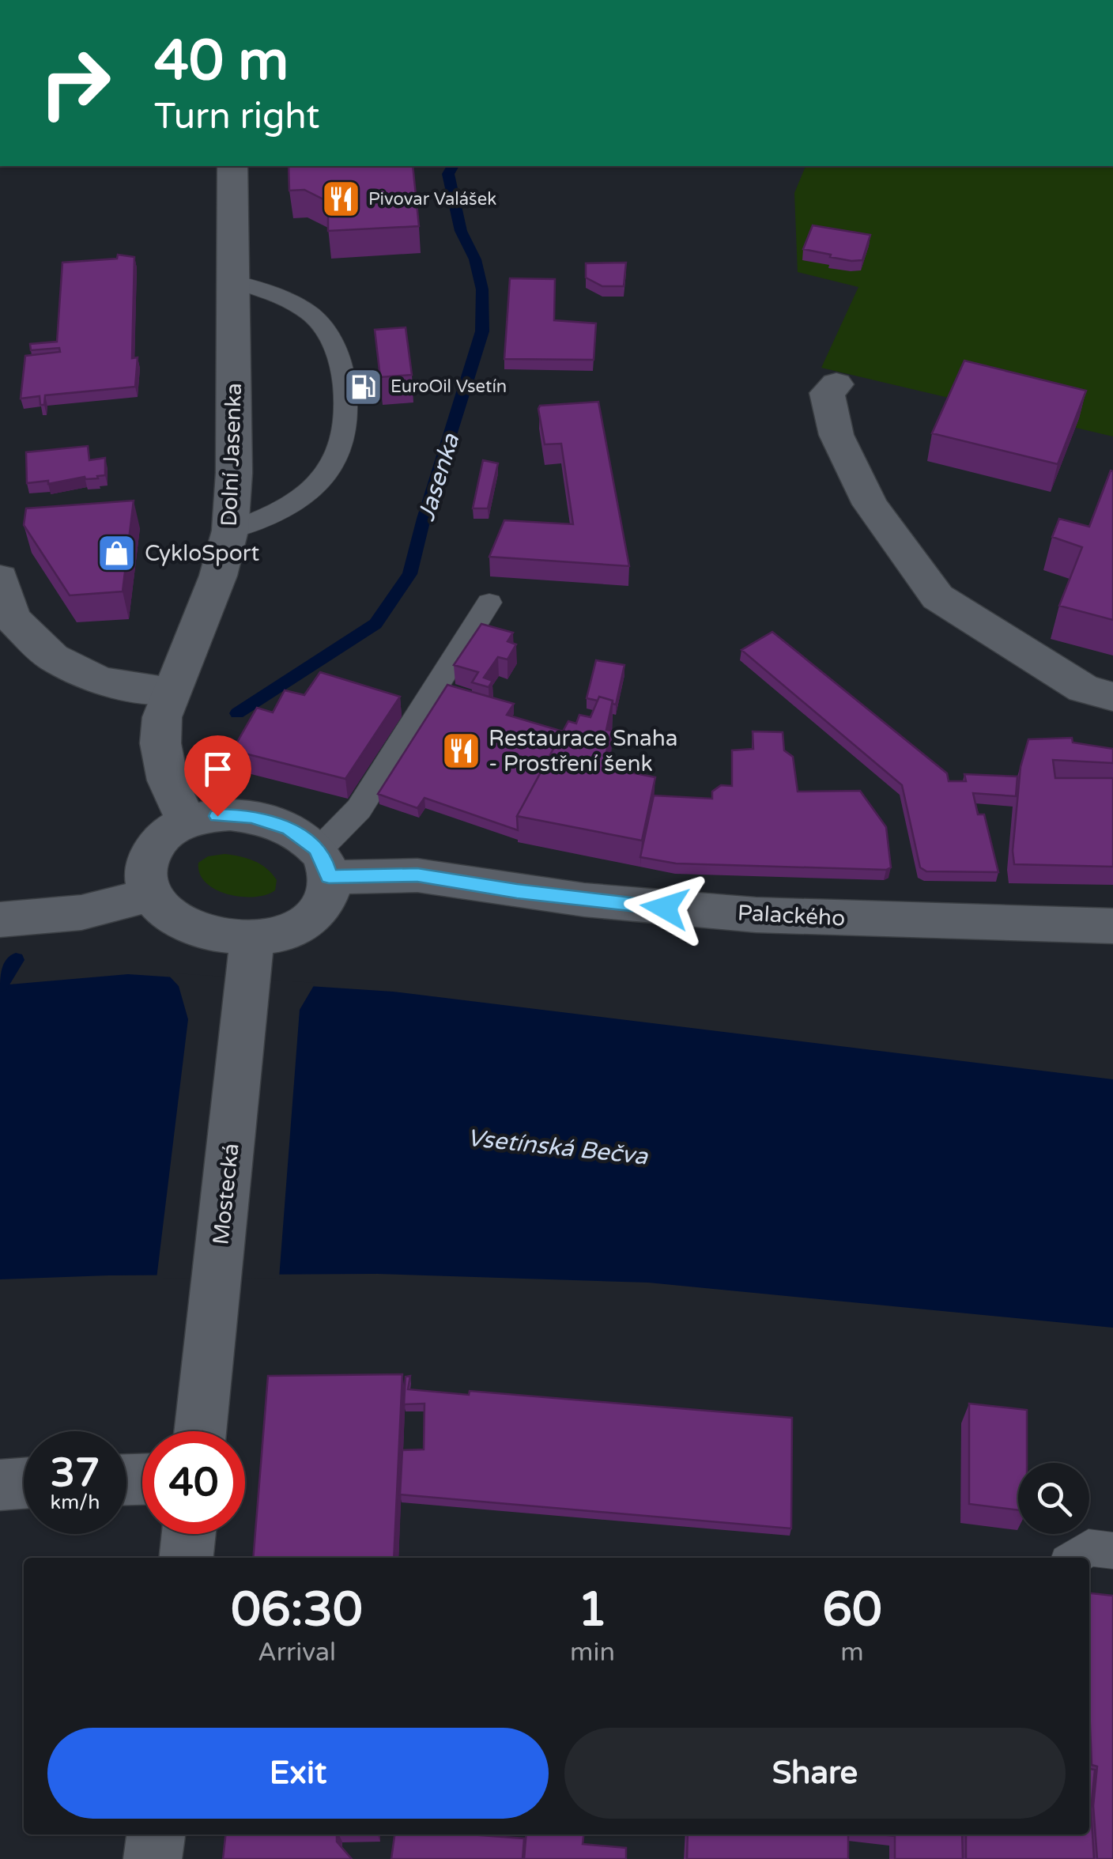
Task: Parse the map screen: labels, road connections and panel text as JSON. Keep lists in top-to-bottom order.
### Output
{
  "streets": {
    "street": ["Dolní Jasenka", "Palackého", "Mostecká"]
  },
  "crossings": [
    ["Dolní Jasenka", "Palackého"],
    ["Dolní Jasenka", "Mostecká"],
    ["Palackého", "Mostecká"]
  ],
  "water": ["Jasenka", "Vsetínská Bečva"],
  "places": {
    "restaurant": ["Pivovar Valášek", "Restaurace Snaha - Prostření šenk"],
    "fuel station": ["EuroOil Vsetín"],
    "shop": ["CykloSport"]
  },
  "page": {
    "turn": ["40 m", "Turn right"],
    "speed": "37 km/h",
    "limit": "40",
    "eta": [
      "06:30",
      "Arrival",
      "1",
      "min",
      "60",
      "m"
    ],
    "buttons": ["Exit", "Share"]
  }
}
